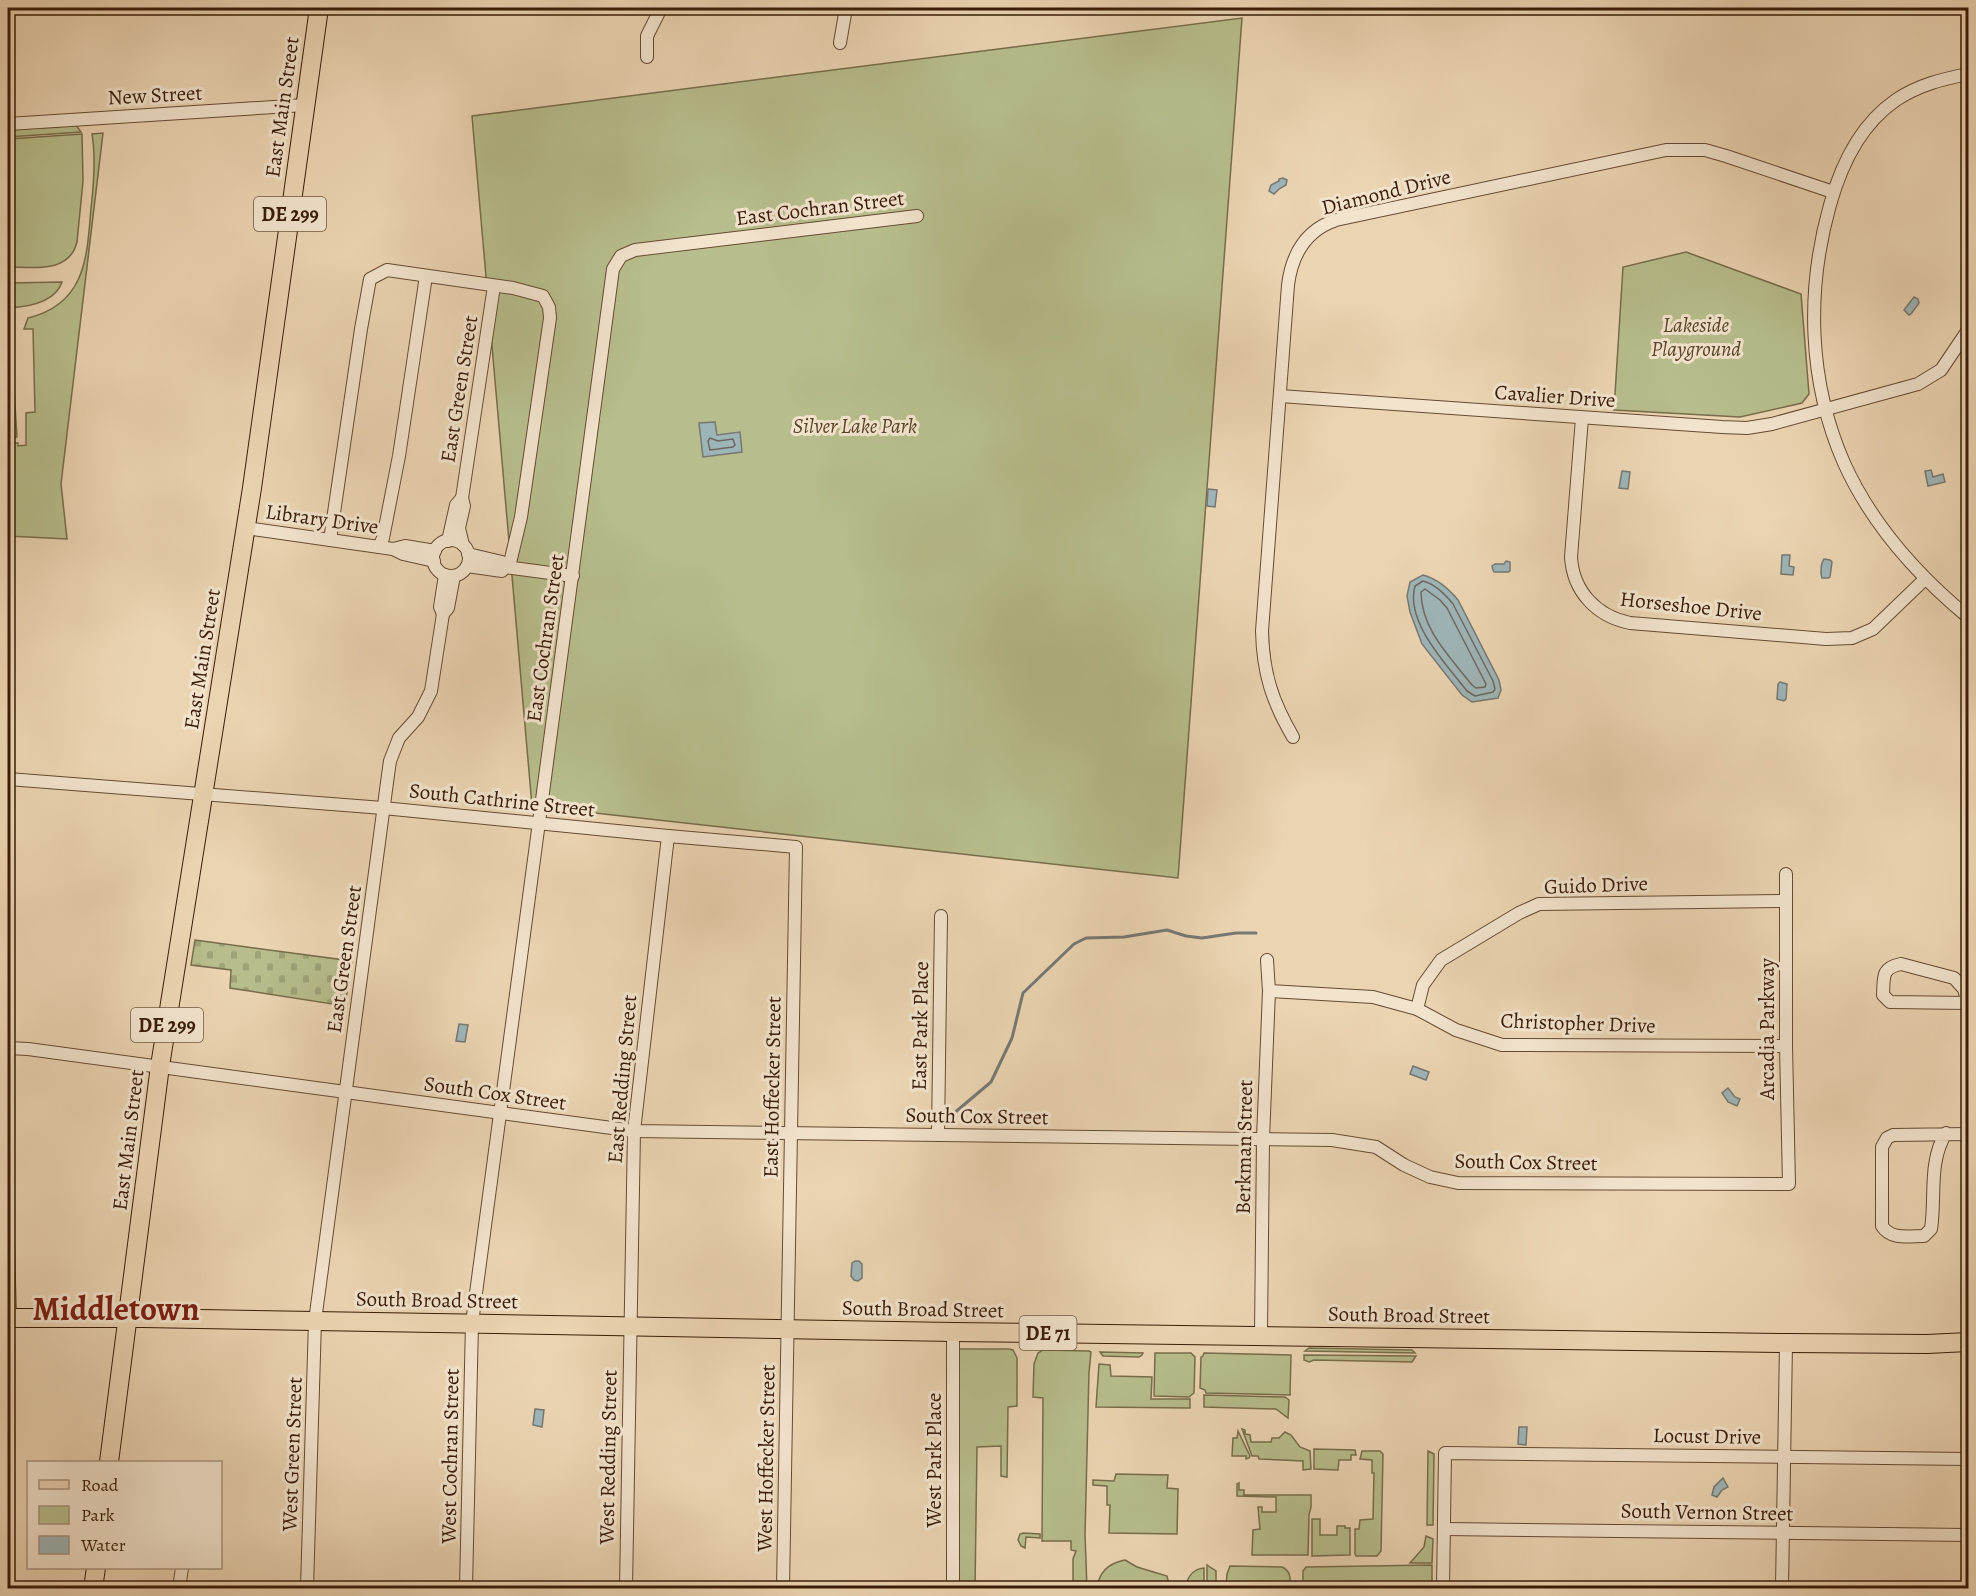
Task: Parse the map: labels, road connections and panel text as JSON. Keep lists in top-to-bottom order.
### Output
{
  "streets": {
    "main road": [
      "East Main Street",
      "DE 299",
      "South Broad Street",
      "DE 71"
    ],
    "street": [
      "New Street",
      "Diamond Drive",
      "East Cochran Street",
      "East Green Street",
      "Cavalier Drive",
      "Library Drive",
      "Horseshoe Drive",
      "South Cathrine Street",
      "Guido Drive",
      "Christopher Drive",
      "East Park Place",
      "Arcadia Parkway",
      "East Redding Street",
      "East Hoffecker Street",
      "South Cox Street",
      "Berkman Street",
      "Locust Drive",
      "West Green Street",
      "West Cochran Street",
      "West Redding Street",
      "West Hoffecker Street",
      "West Park Place",
      "South Vernon Street"
    ]
  },
  "crossings": [
    ["New Street", "East Main Street"],
    ["East Main Street", "DE 299"],
    ["East Main Street", "Library Drive"],
    ["East Main Street", "South Cathrine Street"],
    ["East Main Street", "South Cox Street"],
    ["East Main Street", "South Broad Street"],
    ["East Main Street", "DE 71"],
    ["Diamond Drive", "Cavalier Drive"],
    ["East Cochran Street", "South Cathrine Street"],
    ["East Cochran Street", "South Cox Street"],
    ["East Cochran Street", "South Broad Street"],
    ["East Cochran Street", "West Cochran Street"],
    ["DE 299", "South Broad Street"],
    ["DE 299", "DE 71"],
    ["East Green Street", "Library Drive"],
    ["East Green Street", "South Cathrine Street"],
    ["East Green Street", "South Cox Street"],
    ["East Green Street", "South Broad Street"],
    ["East Green Street", "West Green Street"],
    ["Cavalier Drive", "Horseshoe Drive"],
    ["South Cathrine Street", "East Redding Street"],
    ["South Cathrine Street", "East Hoffecker Street"],
    ["Guido Drive", "Christopher Drive"],
    ["Guido Drive", "Arcadia Parkway"],
    ["Christopher Drive", "Arcadia Parkway"],
    ["Christopher Drive", "Berkman Street"],
    ["East Park Place", "South Cox Street"],
    ["Arcadia Parkway", "South Cox Street"],
    ["East Redding Street", "South Cox Street"],
    ["East Redding Street", "South Broad Street"],
    ["East Redding Street", "West Redding Street"],
    ["East Hoffecker Street", "South Cox Street"],
    ["East Hoffecker Street", "South Broad Street"],
    ["East Hoffecker Street", "West Hoffecker Street"],
    ["South Cox Street", "Berkman Street"],
    ["Berkman Street", "South Broad Street"],
    ["South Broad Street", "DE 71"],
    ["South Broad Street", "West Green Street"],
    ["South Broad Street", "West Cochran Street"],
    ["South Broad Street", "West Redding Street"],
    ["South Broad Street", "West Hoffecker Street"],
    ["South Broad Street", "West Park Place"],
    ["Locust Drive", "South Vernon Street"]
  ],
  "districts": ["Middletown"],
  "parks": ["Lakeside Playground", "Silver Lake Park"],
  "legend": ["Road", "Park", "Water"]
}
